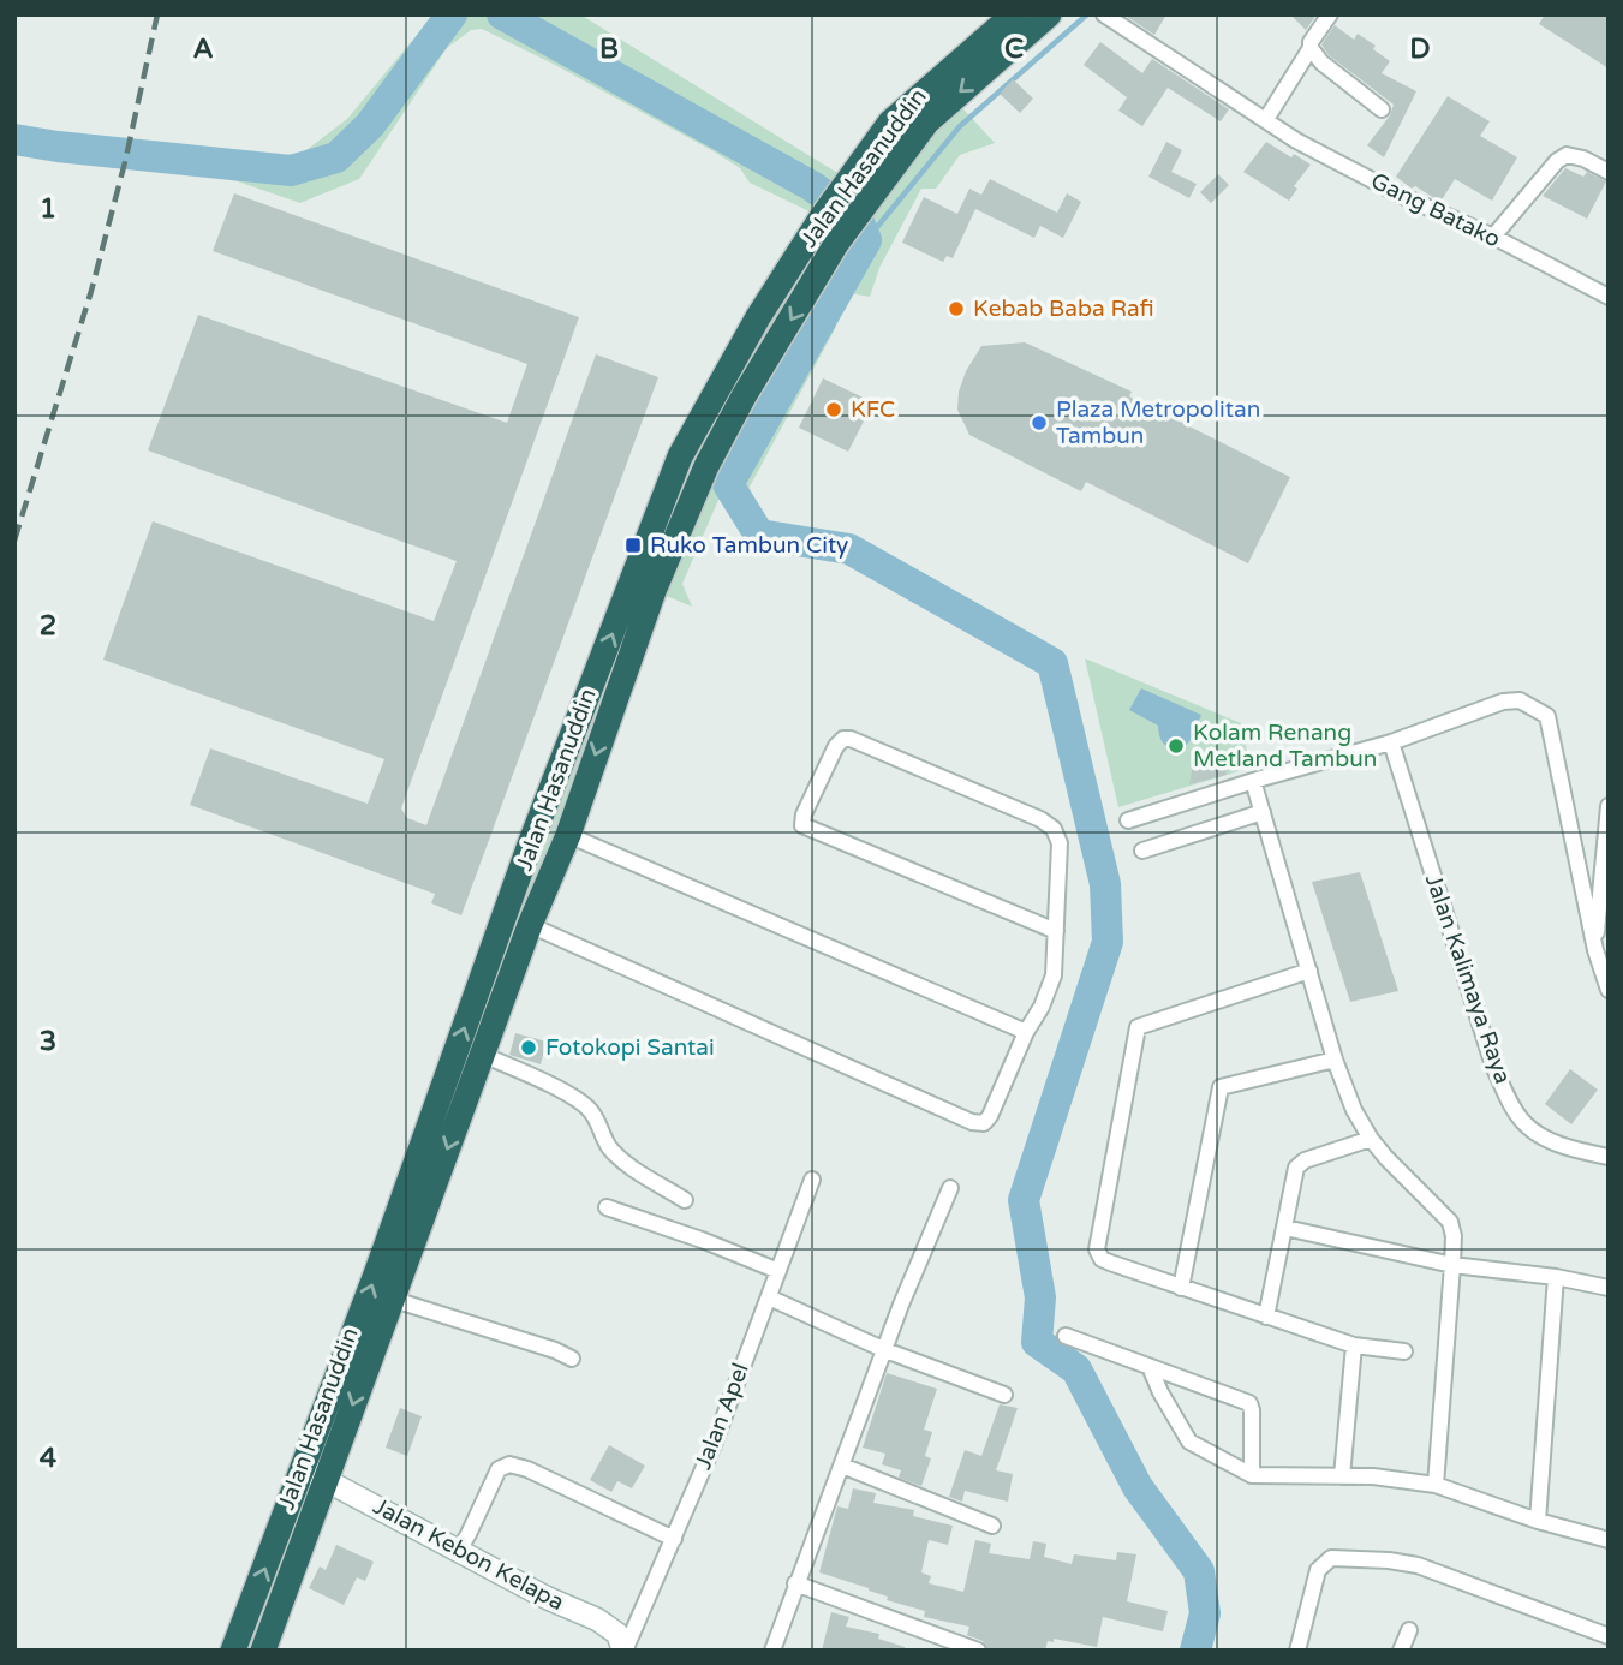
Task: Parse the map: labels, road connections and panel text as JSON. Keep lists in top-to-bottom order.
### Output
{
  "streets": {
    "highway": ["Jalan Hasanuddin"],
    "street": [
      "Gang Batako",
      "Jalan Kalimaya Raya",
      "Jalan Apel",
      "Jalan Kebon Kelapa"
    ]
  },
  "crossings": [
    ["Jalan Hasanuddin", "Jalan Kebon Kelapa"],
    ["Jalan Apel", "Jalan Kebon Kelapa"]
  ],
  "places": {
    "other": [
      "Kebab Baba Rafi",
      "KFC",
      "Plaza Metropolitan Tambun",
      "Kolam Renang Metland Tambun",
      "Fotokopi Santai"
    ],
    "transit": ["Ruko Tambun City"]
  },
  "grid": {
    "columns": [
      "A",
      "B",
      "C",
      "D"
    ],
    "rows": [
      "1",
      "2",
      "3",
      "4"
    ]
  }
}
